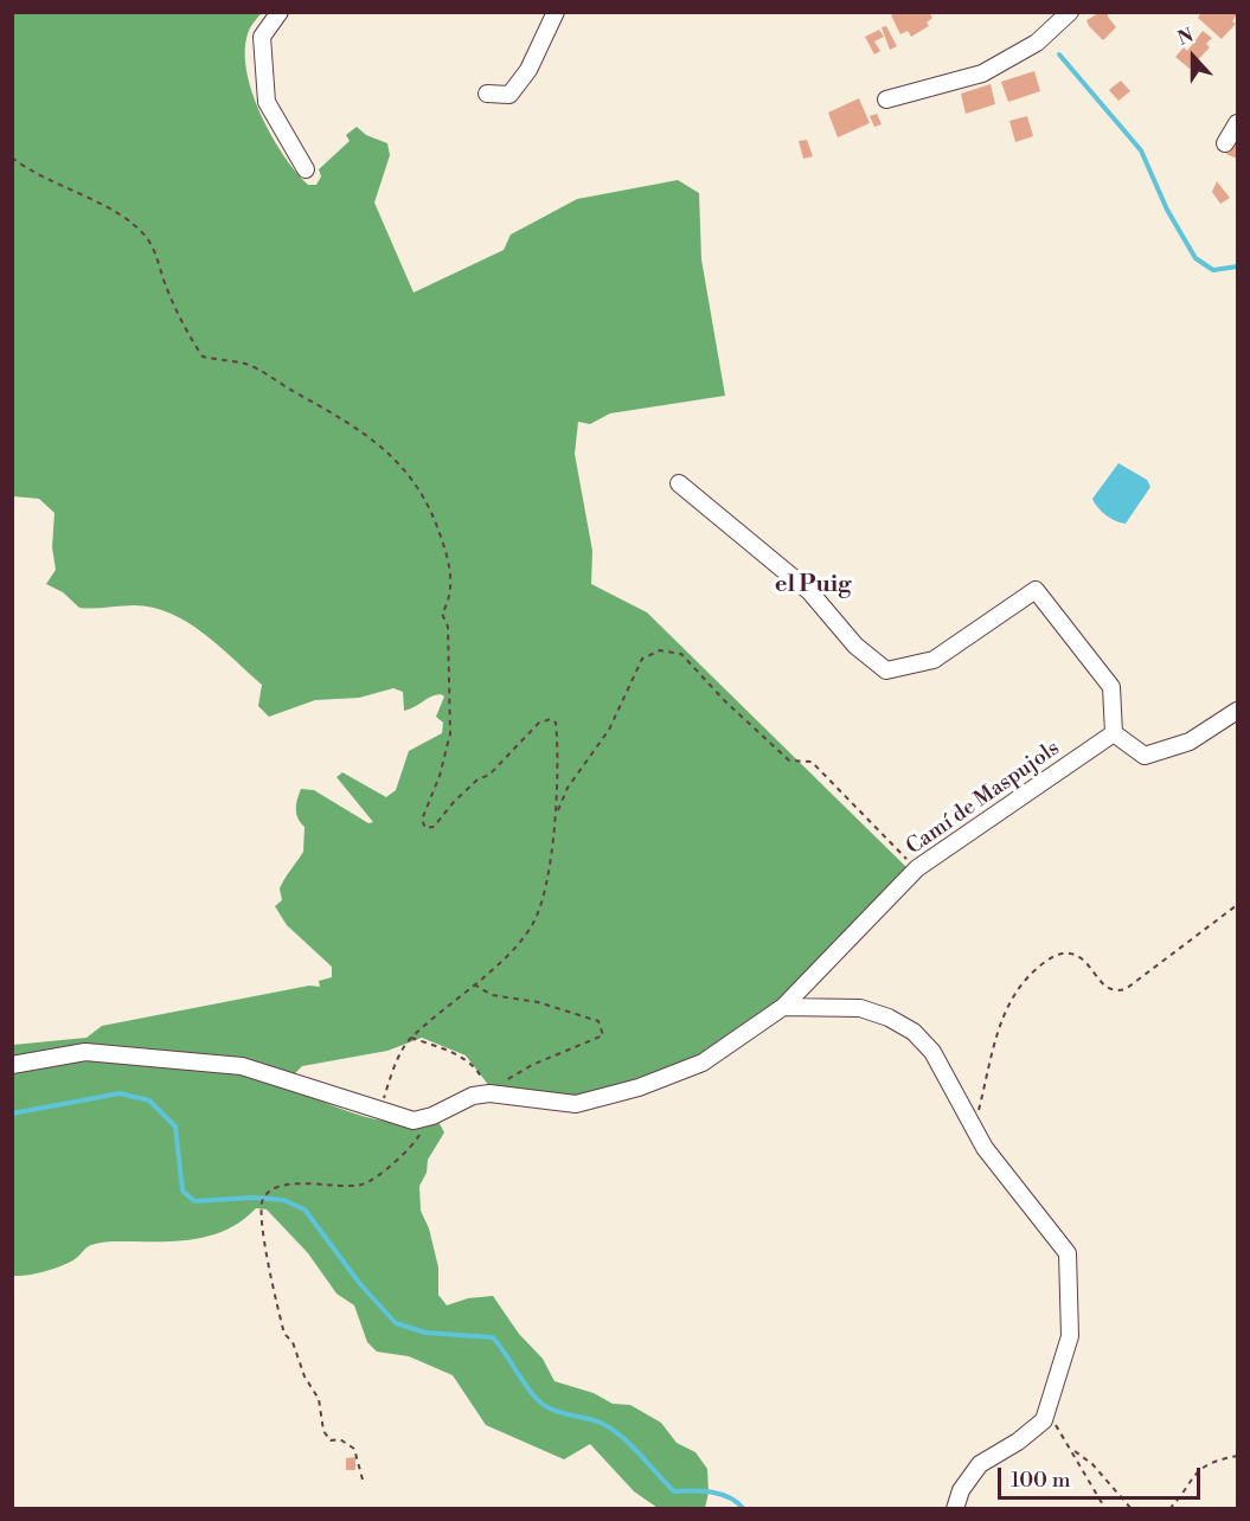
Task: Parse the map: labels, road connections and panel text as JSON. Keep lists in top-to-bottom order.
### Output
{
  "streets": {
    "street": ["Camí de Maspujols"]
  },
  "districts": ["el Puig"],
  "scale_bar": "100 m",
  "north": "top"
}
